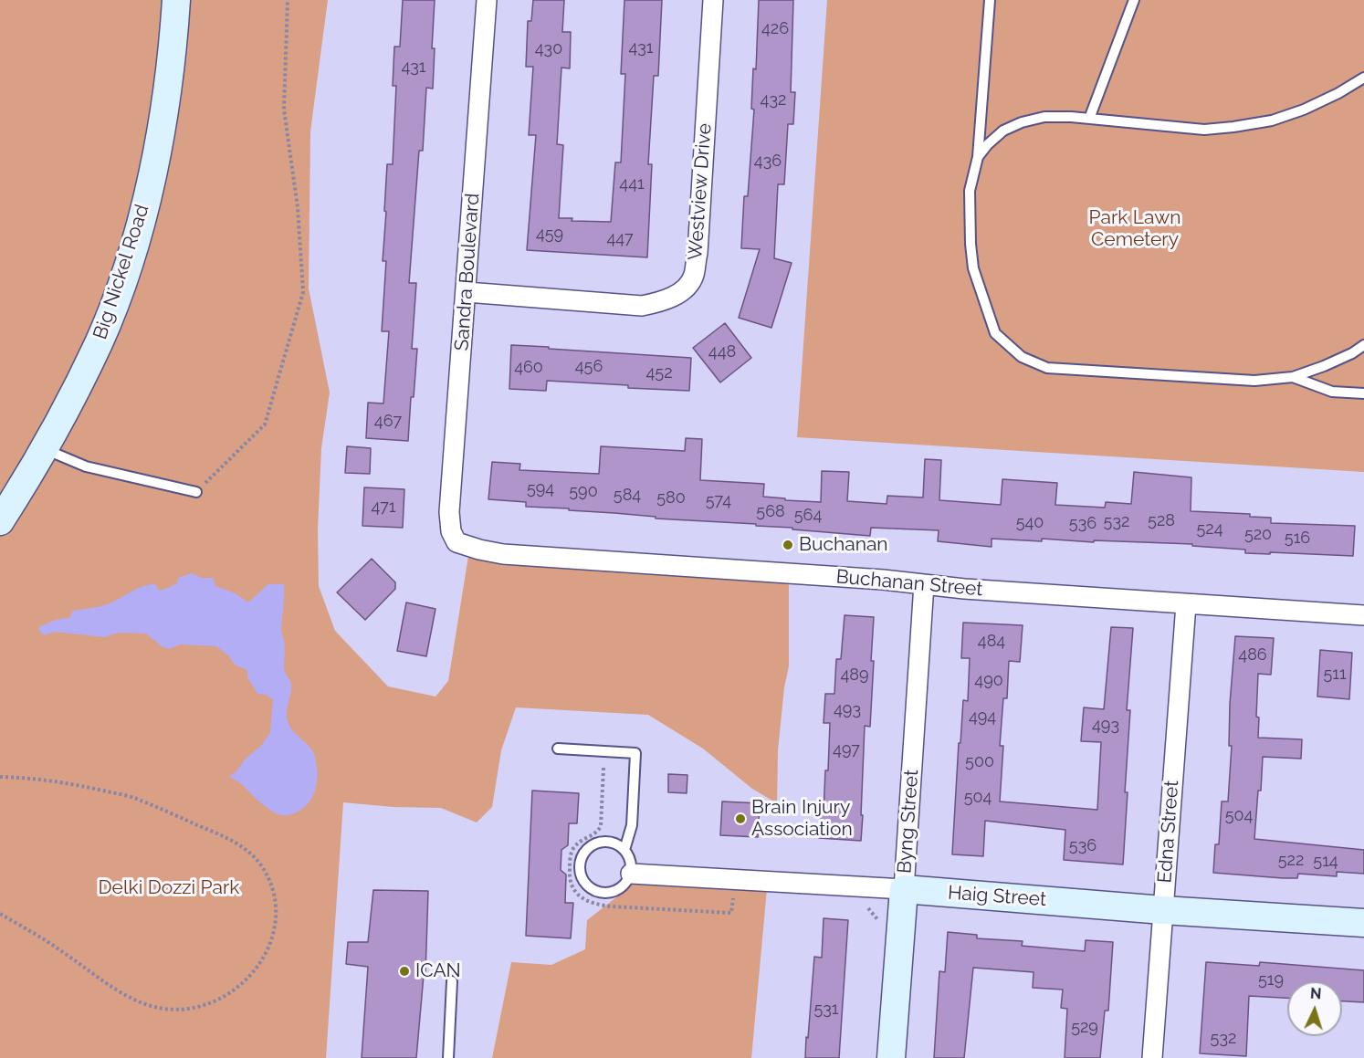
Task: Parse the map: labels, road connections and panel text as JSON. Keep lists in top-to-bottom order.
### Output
{
  "streets": {
    "street": [
      "Westview Drive",
      "Big Nickel Road",
      "Sandra Boulevard",
      "Buchanan Street",
      "Byng Street",
      "Edna Street",
      "Haig Street"
    ]
  },
  "crossings": [
    ["Westview Drive", "Sandra Boulevard"],
    ["Sandra Boulevard", "Buchanan Street"],
    ["Buchanan Street", "Byng Street"],
    ["Buchanan Street", "Edna Street"],
    ["Byng Street", "Haig Street"],
    ["Edna Street", "Haig Street"]
  ],
  "parks": ["Park Lawn Cemetery", "Delki Dozzi Park"],
  "places": ["Buchanan", "Brain Injury Association", "ICAN"],
  "house_numbers": [
    "426",
    "431",
    "430",
    "431",
    "432",
    "436",
    "441",
    "459",
    "447",
    "448",
    "456",
    "460",
    "452",
    "467",
    "594",
    "590",
    "584",
    "580",
    "574",
    "471",
    "568",
    "564",
    "528",
    "532",
    "540",
    "536",
    "524",
    "520",
    "516",
    "484",
    "486",
    "511",
    "489",
    "490",
    "493",
    "494",
    "493",
    "497",
    "500",
    "504",
    "504",
    "536",
    "522",
    "514",
    "519",
    "531",
    "529",
    "532"
  ],
  "north": "top"
}
